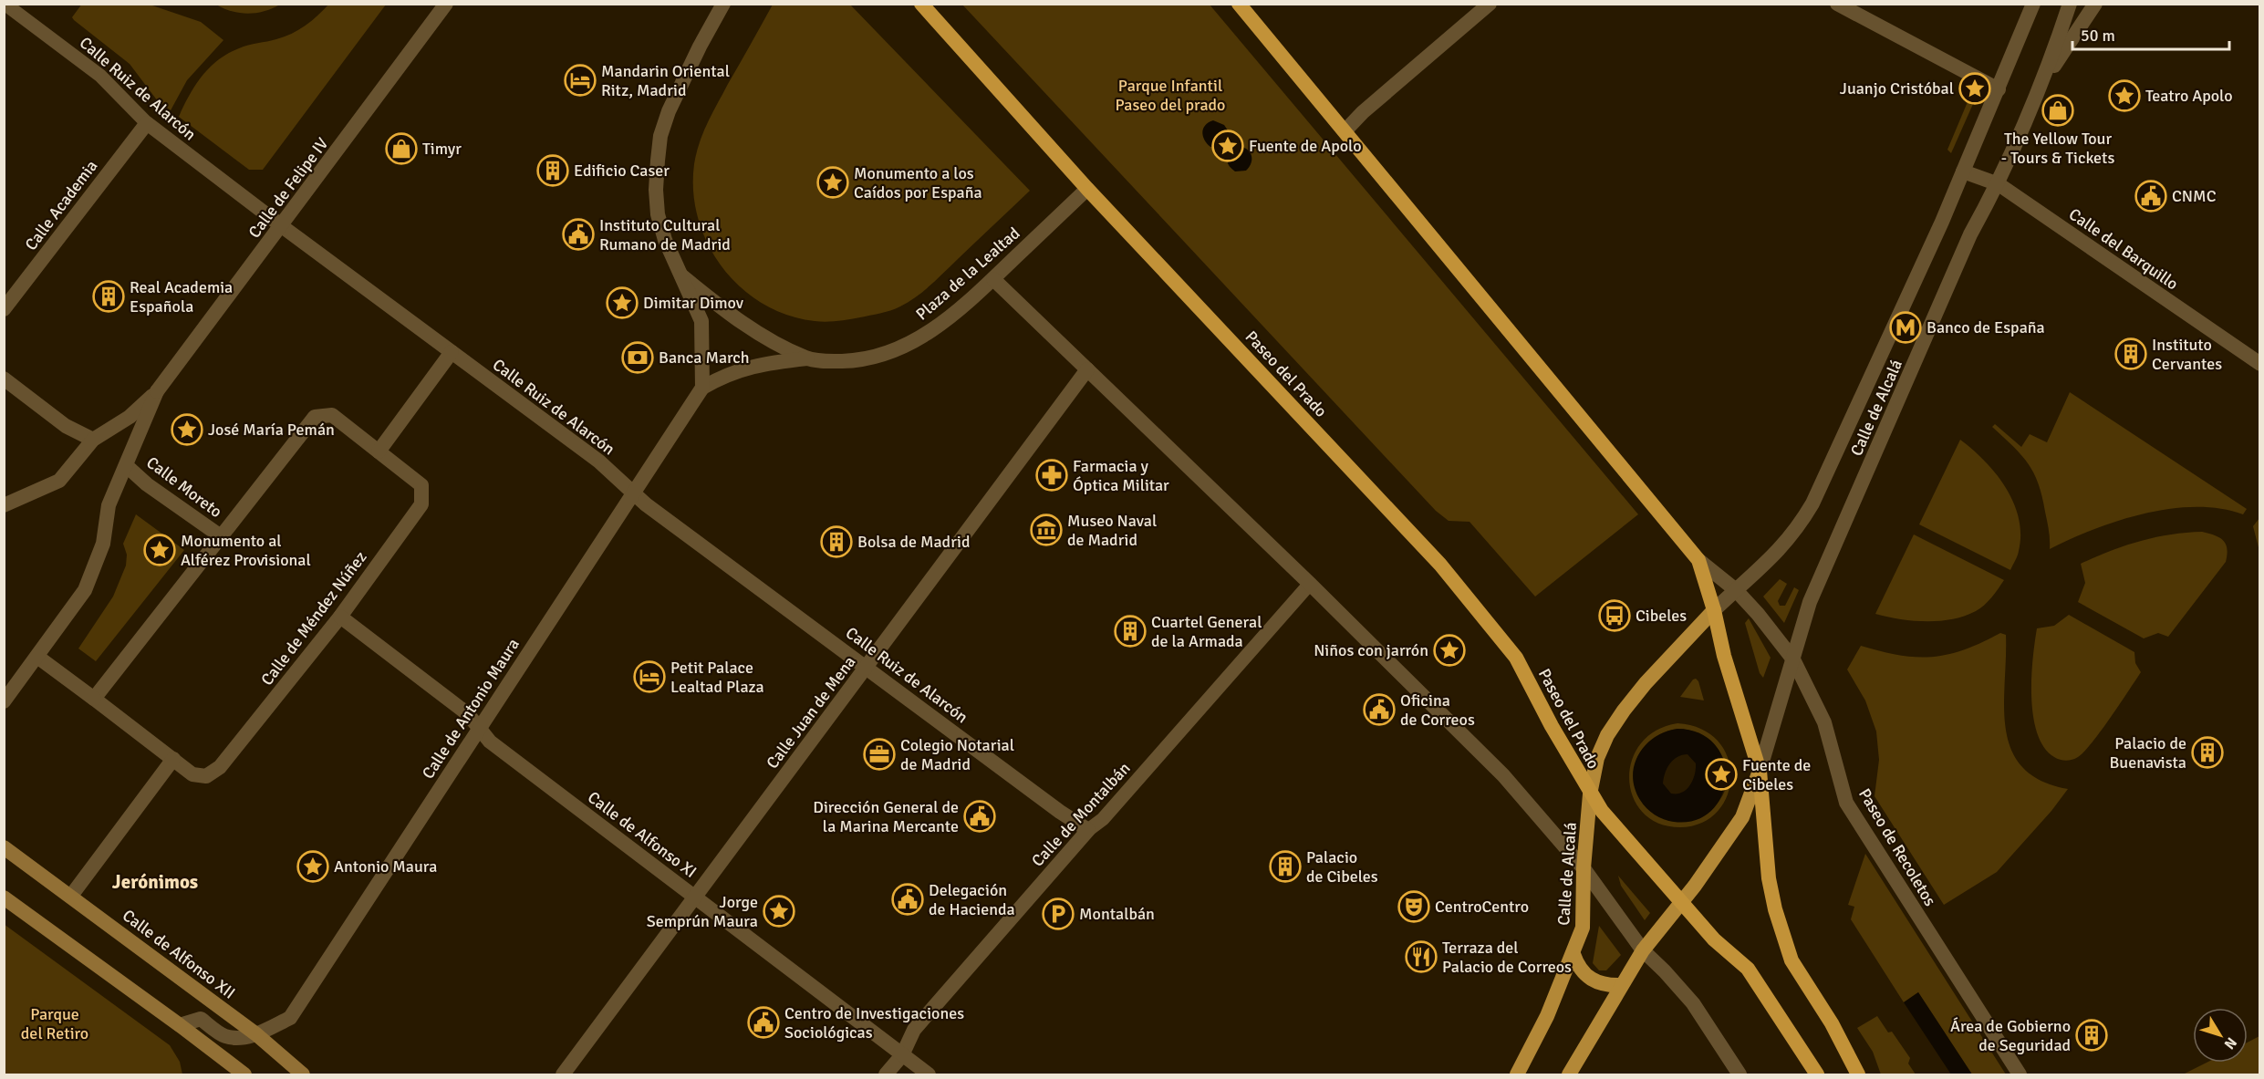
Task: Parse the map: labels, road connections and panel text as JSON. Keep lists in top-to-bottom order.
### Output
{
  "streets": {
    "highway": ["Paseo del Prado"],
    "main road": ["Calle de Alcalá", "Calle de Alfonso XII"],
    "street": [
      "Calle Ruiz de Alarcón",
      "Calle de Felipe IV",
      "Calle Academia",
      "Calle del Barquillo",
      "Plaza de la Lealtad",
      "Calle Moreto",
      "Calle de Méndez Núñez",
      "Calle de Antonio Maura",
      "Calle Juan de Mena",
      "Calle de Montalbán",
      "Calle de Alfonso XI",
      "Paseo de Recoletos"
    ]
  },
  "crossings": [
    ["Calle Ruiz de Alarcón", "Calle de Felipe IV"],
    ["Calle Ruiz de Alarcón", "Calle Academia"],
    ["Calle Ruiz de Alarcón", "Calle de Antonio Maura"],
    ["Calle Ruiz de Alarcón", "Calle Juan de Mena"],
    ["Calle Ruiz de Alarcón", "Calle de Montalbán"],
    ["Calle de Felipe IV", "Calle Moreto"],
    ["Calle de Felipe IV", "Calle de Méndez Núñez"],
    ["Calle del Barquillo", "Calle de Alcalá"],
    ["Plaza de la Lealtad", "Paseo del Prado"],
    ["Plaza de la Lealtad", "Calle de Antonio Maura"],
    ["Paseo del Prado", "Calle de Alcalá"],
    ["Calle de Alcalá", "Paseo de Recoletos"],
    ["Calle Moreto", "Calle de Méndez Núñez"],
    ["Calle de Méndez Núñez", "Calle de Alfonso XI"],
    ["Calle de Antonio Maura", "Calle de Alfonso XI"],
    ["Calle de Antonio Maura", "Calle de Alfonso XII"],
    ["Calle Juan de Mena", "Calle de Alfonso XI"],
    ["Calle de Montalbán", "Calle de Alfonso XI"]
  ],
  "districts": ["Jerónimos"],
  "parks": ["Parque Infantil Paseo del prado", "Parque del Retiro"],
  "places": {
    "hotel": ["Mandarin Oriental Ritz, Madrid", "Petit Palace Lealtad Plaza"],
    "place": [
      "Juanjo Cristóbal",
      "Teatro Apolo",
      "Fuente de Apolo",
      "Monumento a los Caídos por España",
      "Dimitar Dimov",
      "José María Pemán",
      "Monumento al Alférez Provisional",
      "Niños con jarrón",
      "Fuente de Cibeles",
      "Antonio Maura",
      "Jorge Semprún Maura"
    ],
    "shop": ["The Yellow Tour - Tours & Tickets", "Timyr"],
    "building": [
      "Edificio Caser",
      "Real Academia Española",
      "Instituto Cervantes",
      "Bolsa de Madrid",
      "Cuartel General de la Armada",
      "Palacio de Buenavista",
      "Palacio de Cibeles",
      "Área de Gobierno de Seguridad"
    ],
    "public building": [
      "CNMC",
      "Instituto Cultural Rumano de Madrid",
      "Oficina de Correos",
      "Dirección General de la Marina Mercante",
      "Delegación de Hacienda",
      "Centro de Investigaciones Sociológicas"
    ],
    "metro station": ["Banco de España"],
    "bank": ["Banca March"],
    "pharmacy": ["Farmacia y Óptica Militar"],
    "museum": ["Museo Naval de Madrid"],
    "bus stop": ["Cibeles"],
    "office": ["Colegio Notarial de Madrid"],
    "theatre": ["CentroCentro"],
    "parking": ["Montalbán"],
    "restaurant": ["Terraza del Palacio de Correos"]
  },
  "scale_bar": "50 m",
  "north": "bottom right"
}
